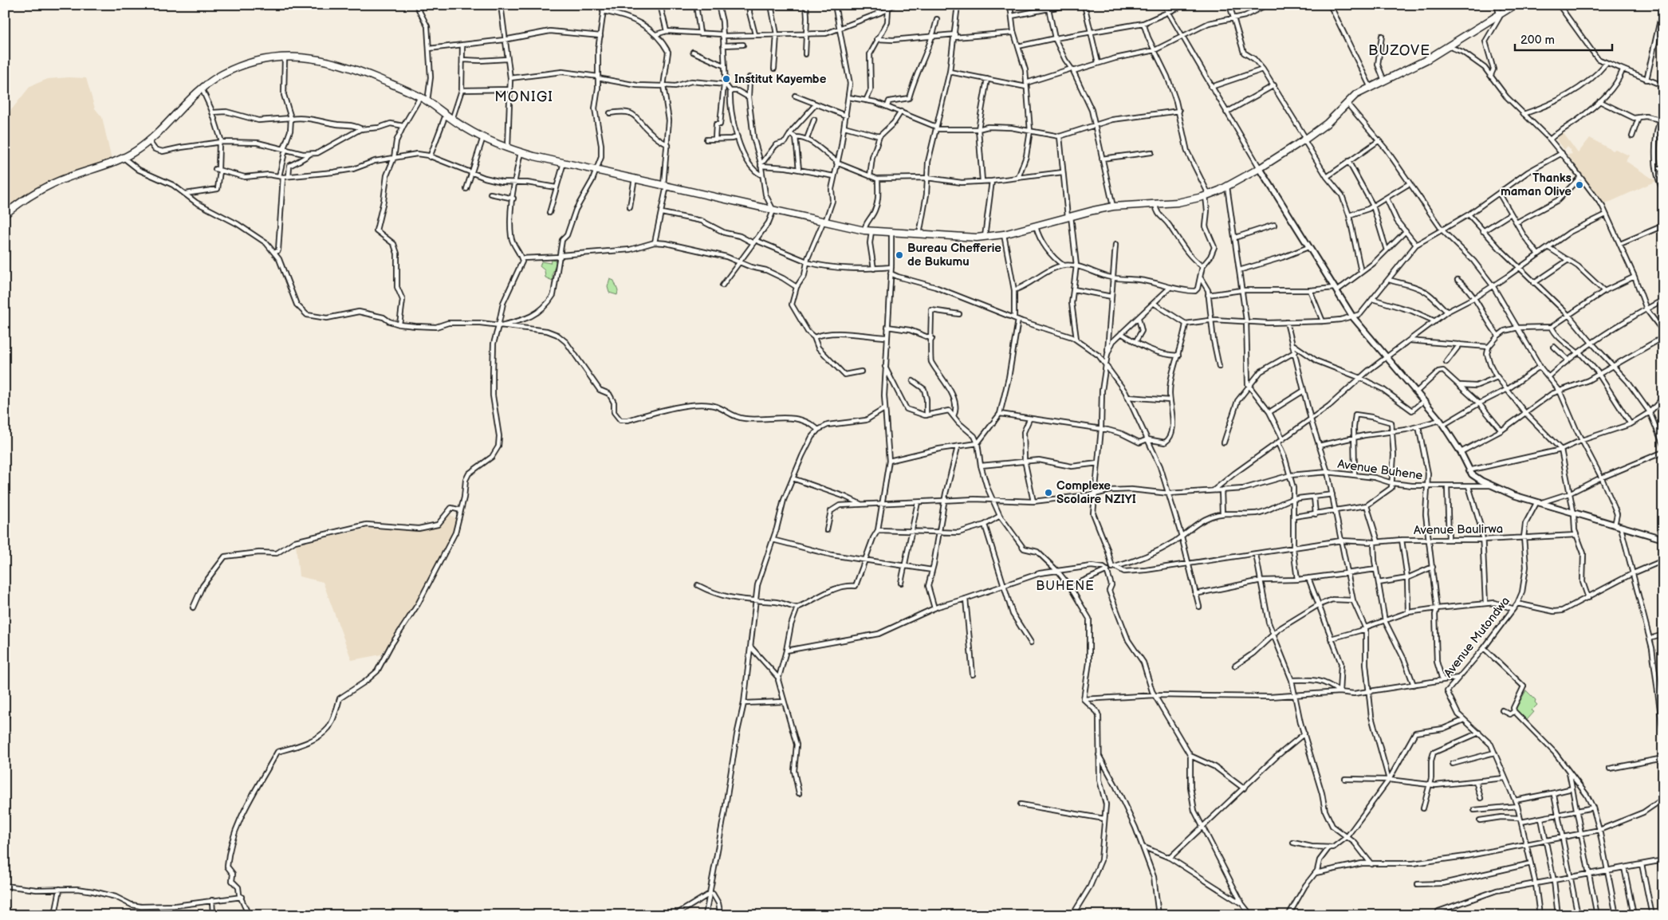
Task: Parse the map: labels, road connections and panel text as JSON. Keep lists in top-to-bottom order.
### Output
{
  "streets": {
    "street": ["Avenue Buhene", "Avenue Baulirwa", "Avenue Mutondwa"]
  },
  "crossings": [
    ["Avenue Baulirwa", "Avenue Mutondwa"]
  ],
  "districts": ["BUZOVE", "MONIGI", "BUHENE"],
  "places": [
    "Institut Kayembe",
    "Thanks maman Olive",
    "Bureau Chefferie de Bukumu",
    "Complexe Scolaire NZIYI"
  ],
  "scale_bar": "200 m"
}
